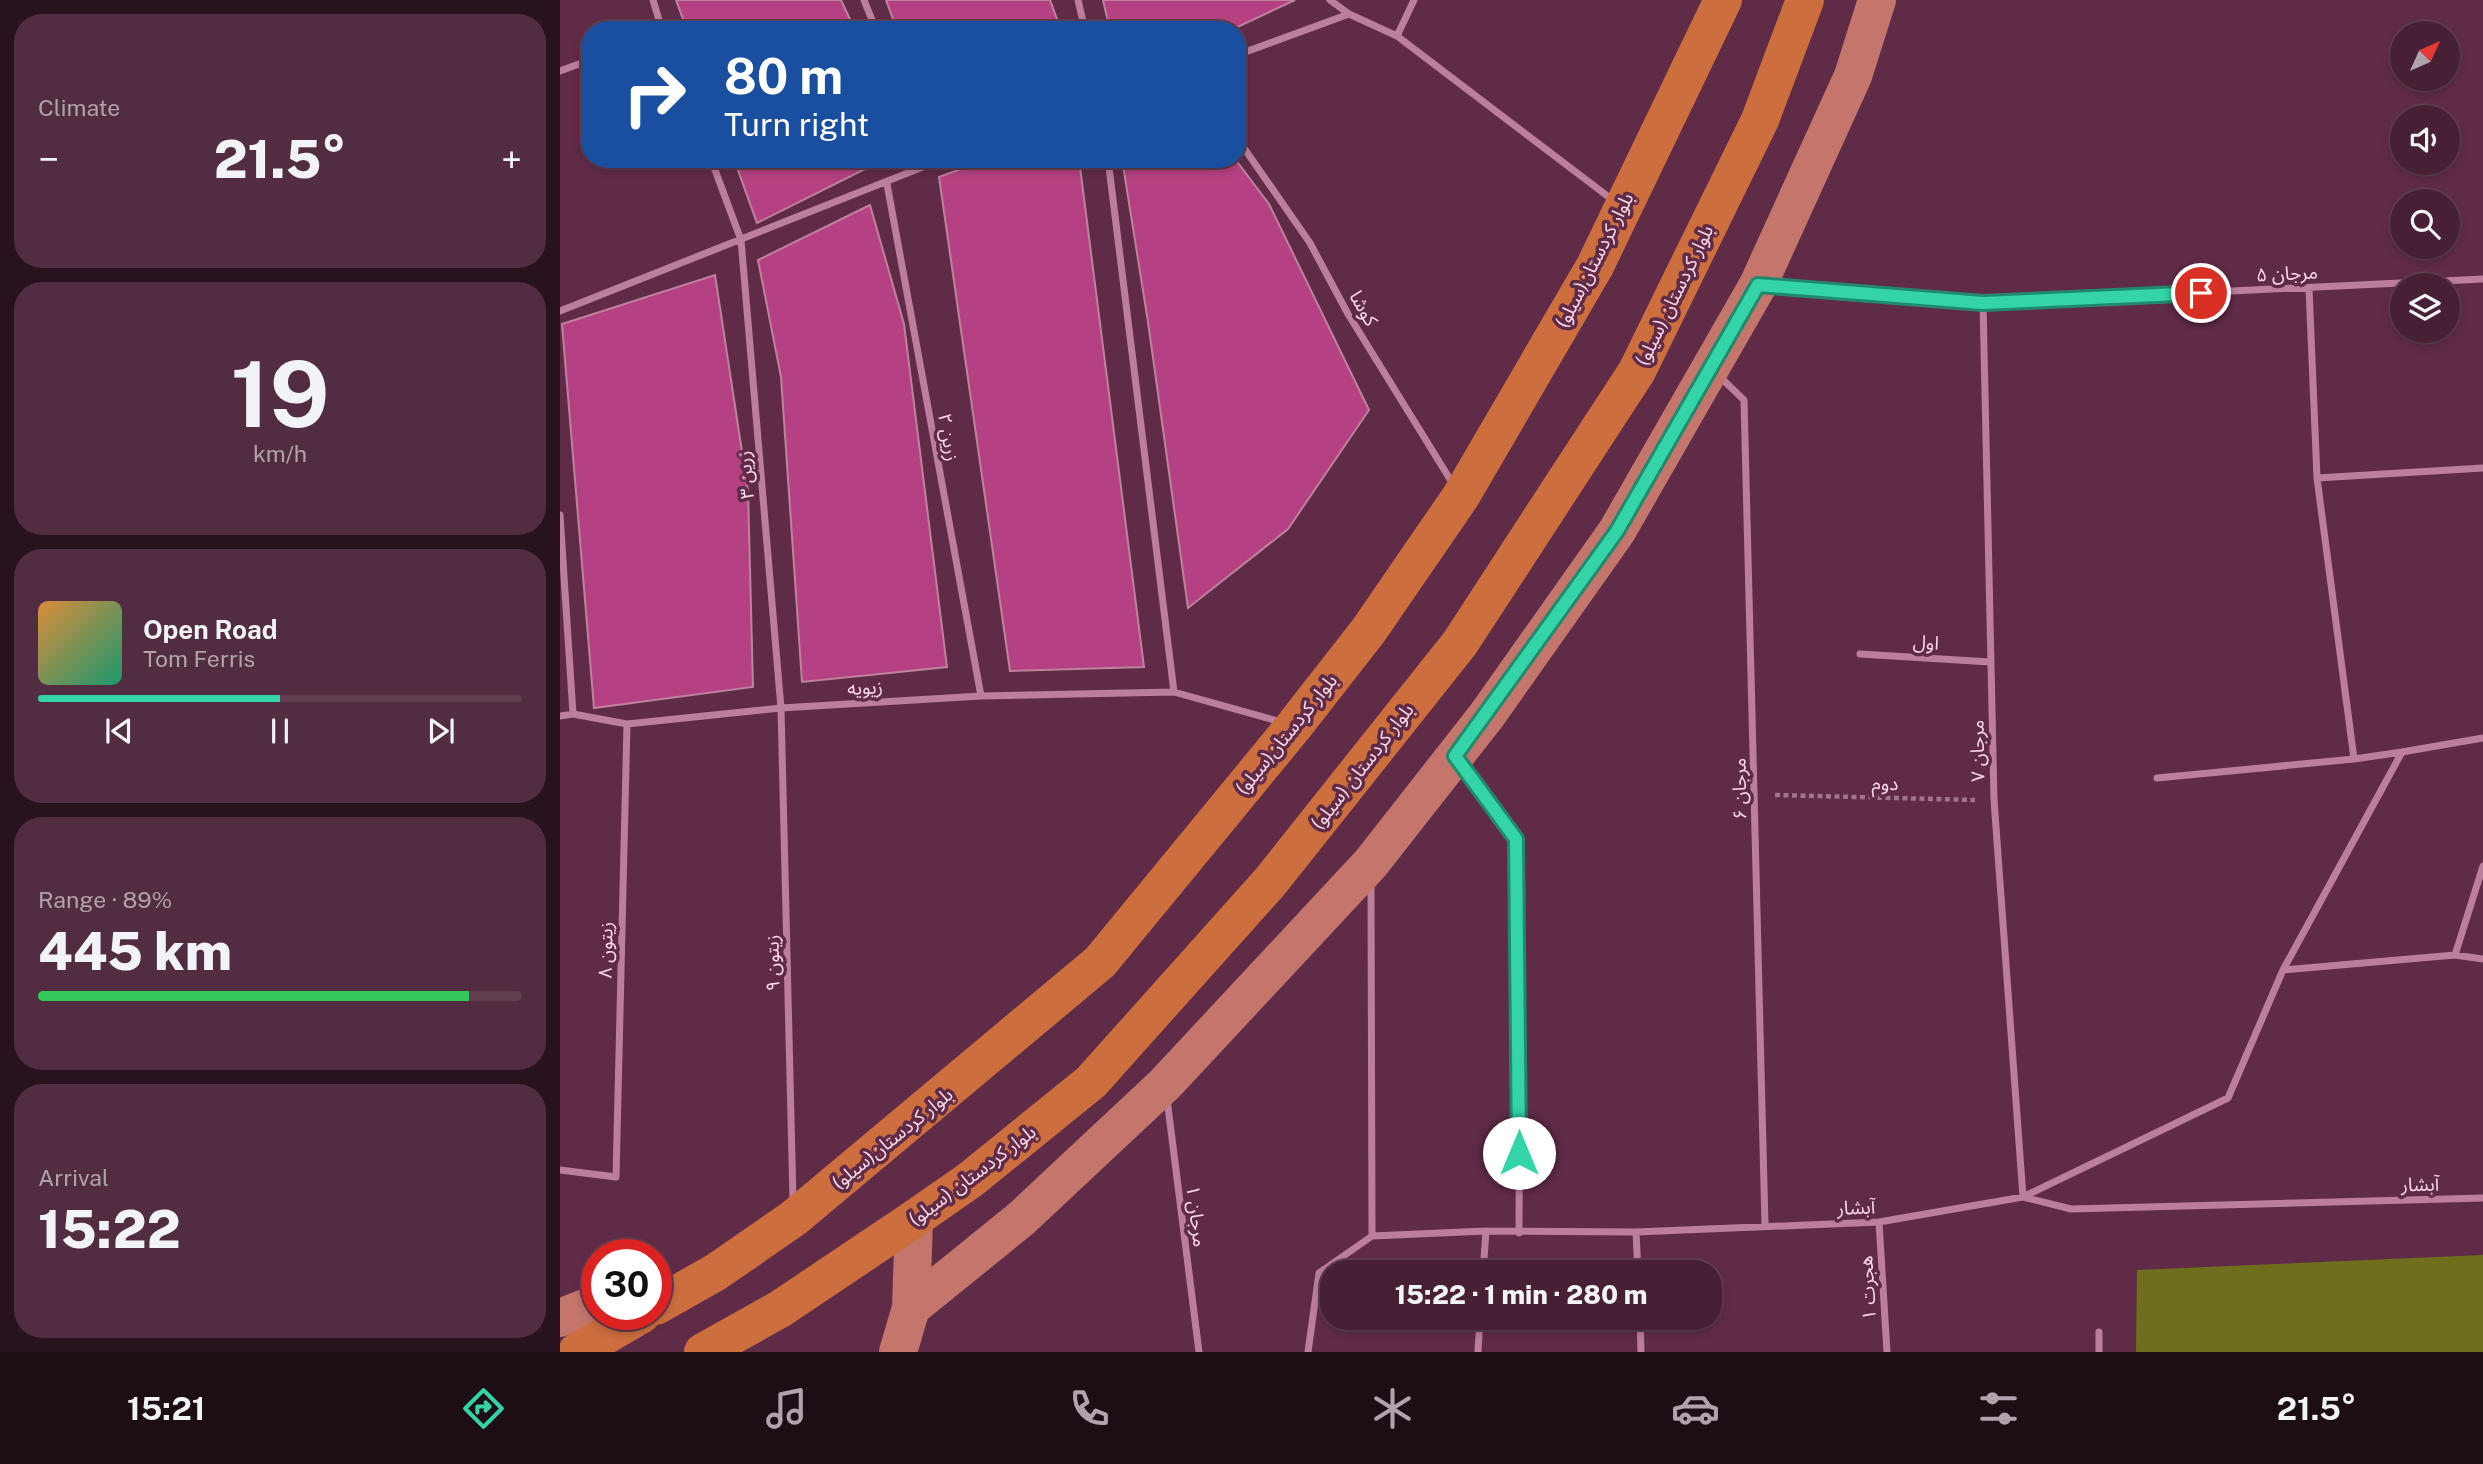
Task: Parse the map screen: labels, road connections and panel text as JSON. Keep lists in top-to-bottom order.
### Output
{
  "streets": {
    "main road": ["بلوار کردستان(سیلو)", "بلوار کردستان (سیلو)"],
    "street": [
      "مرجان ۵",
      "کوشا",
      "زرین ۲",
      "زرین ۳",
      "اول",
      "زیویه",
      "مرجان ۷",
      "مرجان ۶",
      "زیتون ۸",
      "زیتون ۹",
      "آبشار",
      "مرجان ۱",
      "هجرت ۱"
    ],
    "path": ["دوم"]
  },
  "crossings": [
    ["بلوار کردستان(سیلو)", "کوشا"],
    ["بلوار کردستان(سیلو)", "زیویه"],
    ["بلوار کردستان(سیلو)", "زیتون ۹"],
    ["مرجان ۵", "مرجان ۷"],
    ["زرین ۲", "زیویه"],
    ["زرین ۳", "زیویه"],
    ["زرین ۳", "زیتون ۹"],
    ["اول", "مرجان ۷"],
    ["زیویه", "زیتون ۸"],
    ["زیویه", "زیتون ۹"],
    ["مرجان ۷", "دوم"],
    ["مرجان ۷", "آبشار"],
    ["مرجان ۶", "آبشار"],
    ["آبشار", "هجرت ۱"]
  ],
  "north": "top right",
  "page": {
    "tile": [
      "Climate",
      ["19", "km/h"],
      ["Range · 89%", "445 km"],
      ["Arrival", "15:22"]
    ],
    "turn": ["80 m", "Turn right"],
    "heat": ["−", "21.5°", "+"],
    "song": ["Open Road", "Tom Ferris"],
    "limit": "30",
    "trip": "15:22 · 1 min · 280 m",
    "tabs": ["15:21", "21.5°"]
  }
}
